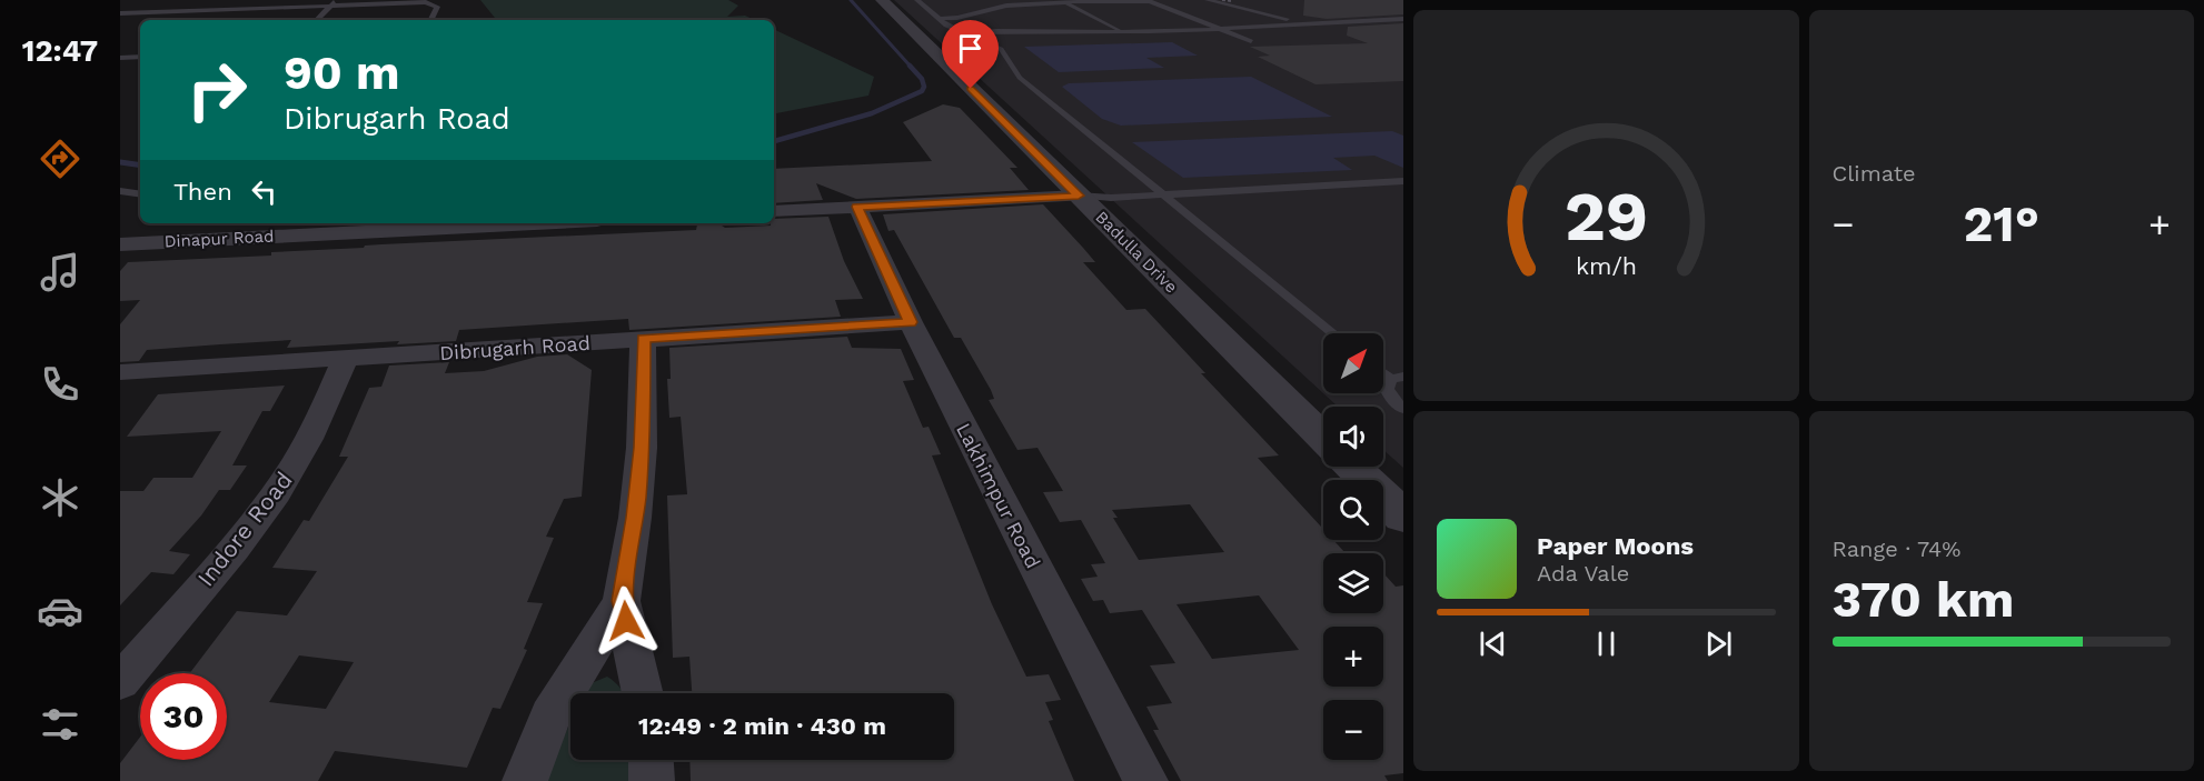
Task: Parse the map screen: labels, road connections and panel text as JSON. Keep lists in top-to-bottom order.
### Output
{
  "streets": {
    "street": [
      "Dinapur Road",
      "Badulla Drive",
      "Dibrugarh Road",
      "Lakhimpur Road",
      "Indore Road"
    ]
  },
  "crossings": [
    ["Dibrugarh Road", "Lakhimpur Road"],
    ["Dibrugarh Road", "Indore Road"]
  ],
  "north": "top right",
  "page": {
    "tabs": "12:47",
    "tile": [
      "Climate",
      ["Range · 74%", "370 km"]
    ],
    "turn": ["90 m", "Dibrugarh Road"],
    "then": "Then",
    "heat": ["−", "21°", "+"],
    "map_buttons": ["+", "−"],
    "song": ["Paper Moons", "Ada Vale"],
    "limit": "30",
    "trip": "12:49 · 2 min · 430 m",
    "gauge": ["29", "km/h"]
  }
}
